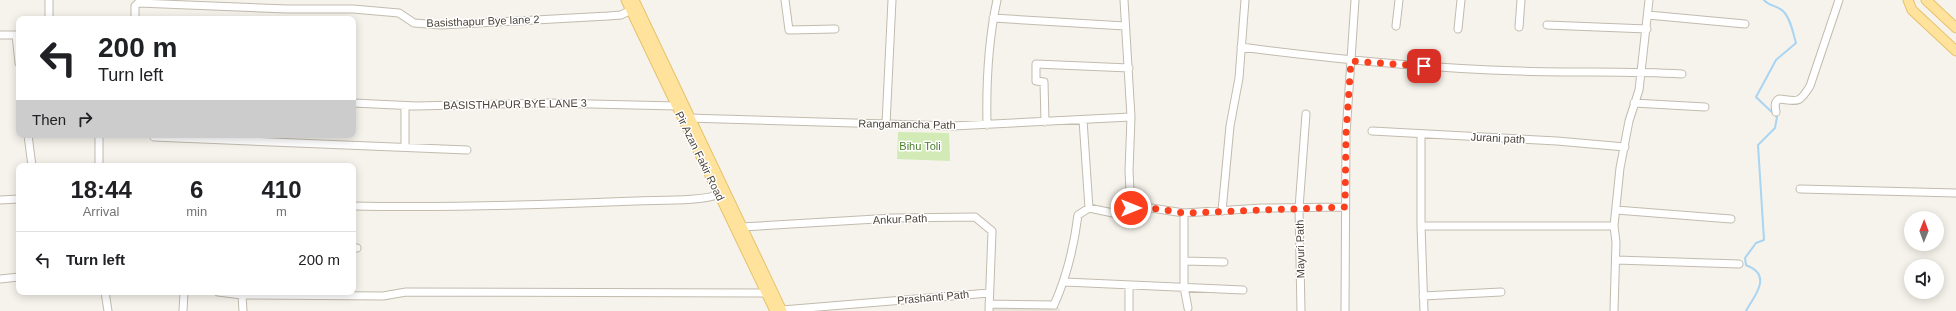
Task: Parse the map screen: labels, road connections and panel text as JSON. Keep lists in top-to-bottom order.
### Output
{
  "streets": {
    "main road": ["Pir Azan Fakir Road"],
    "street": [
      "Basisthapur Bye lane 2",
      "BASISTHAPUR BYE LANE 3",
      "Rangamancha Path",
      "Jurani path",
      "Ankur Path",
      "Mayuri Path",
      "Prashanti Path"
    ]
  },
  "crossings": [
    ["Basisthapur Bye lane 2", "Pir Azan Fakir Road"],
    ["BASISTHAPUR BYE LANE 3", "Pir Azan Fakir Road"],
    ["Rangamancha Path", "Pir Azan Fakir Road"],
    ["Pir Azan Fakir Road", "Ankur Path"],
    ["Pir Azan Fakir Road", "Prashanti Path"],
    ["Ankur Path", "Prashanti Path"]
  ],
  "parks": ["Bihu Toli"],
  "north": "top",
  "page": {
    "turn": ["200 m", "Turn left"],
    "then": "Then",
    "eta": [
      "18:44",
      "Arrival",
      "6",
      "min",
      "410",
      "m"
    ],
    "list": [
      {
        "name": "Turn left",
        "value": "200 m"
      }
    ]
  }
}
